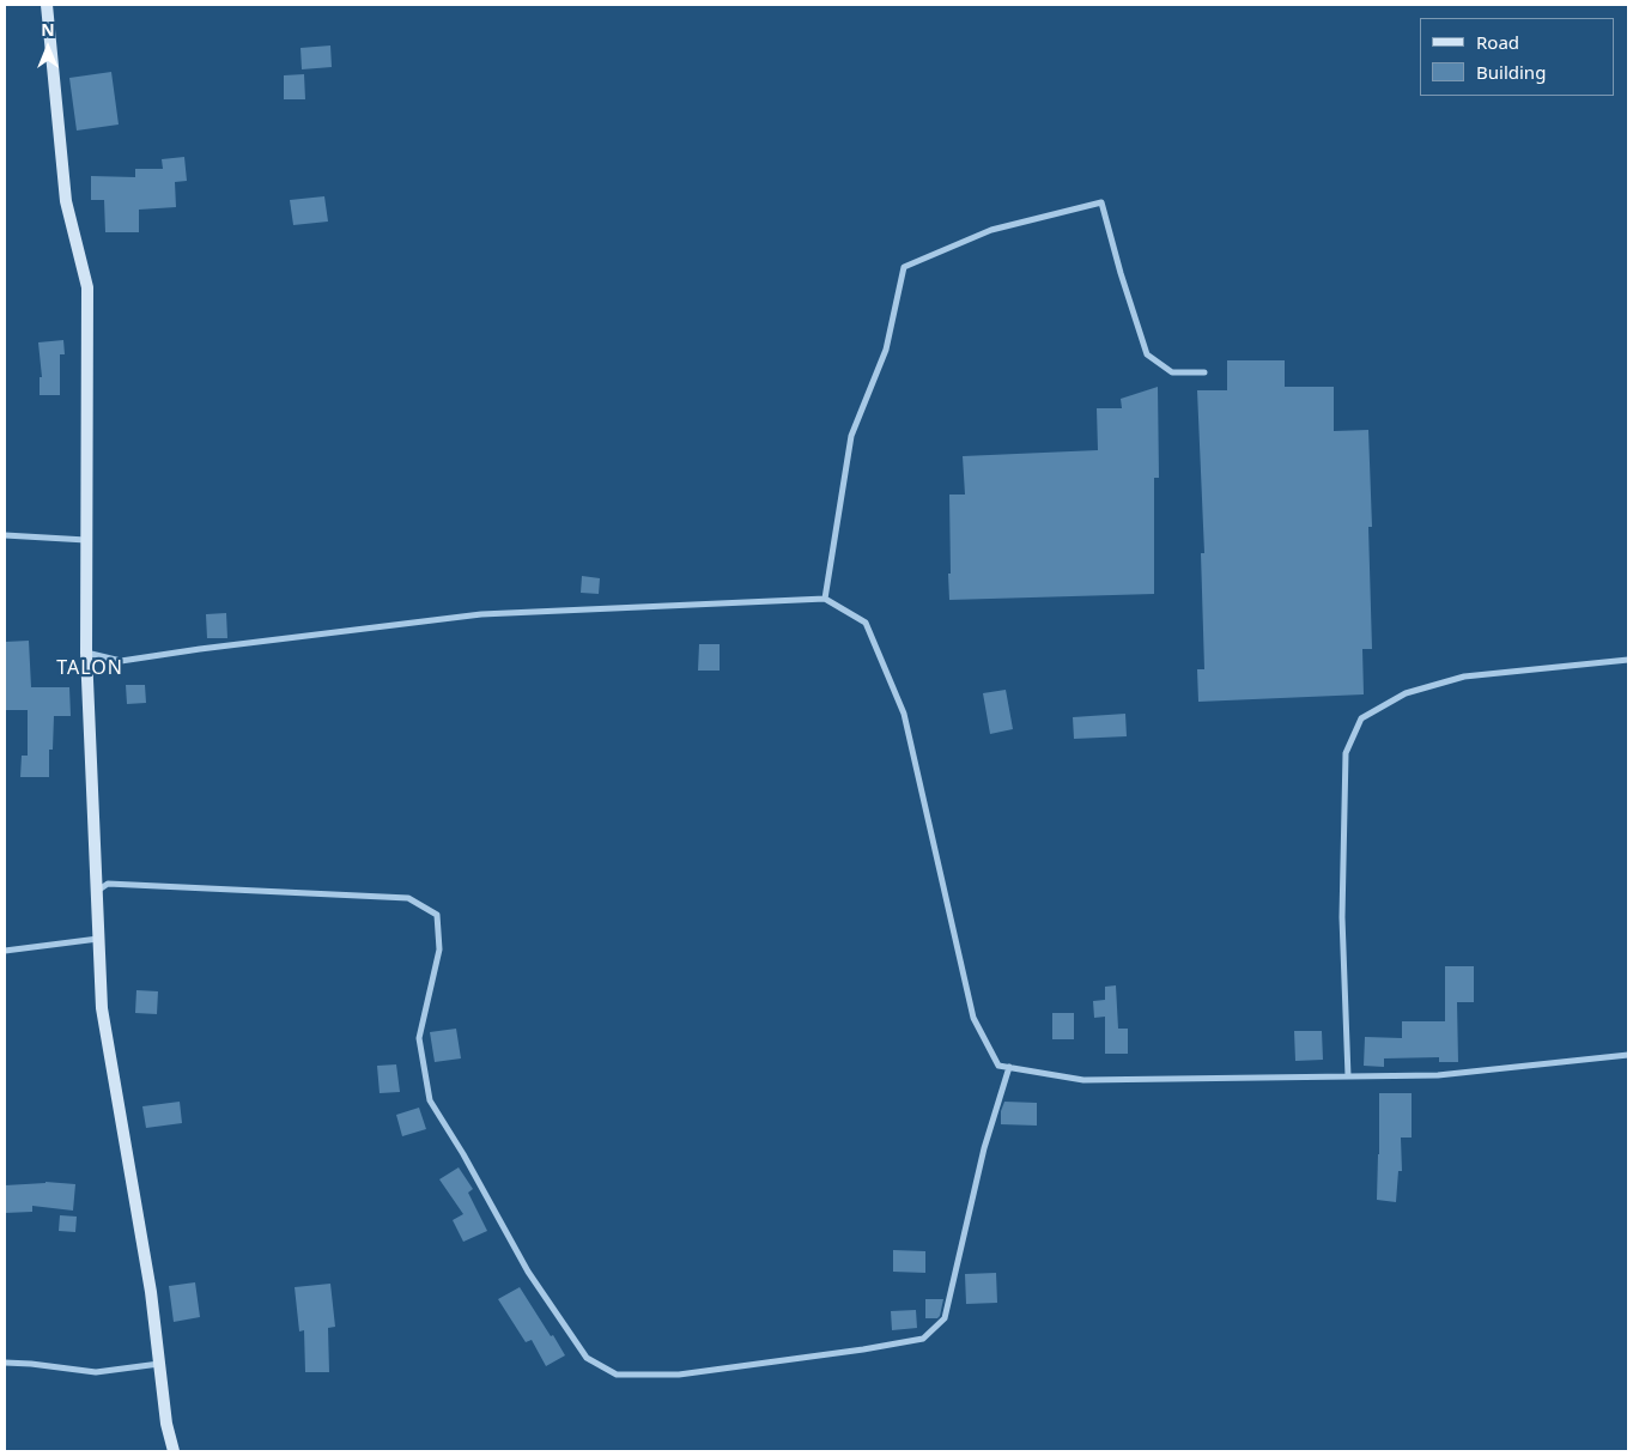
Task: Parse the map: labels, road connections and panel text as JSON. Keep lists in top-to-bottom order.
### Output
{
  "districts": ["TALON"],
  "legend": ["Road", "Building"],
  "north": "top"
}
